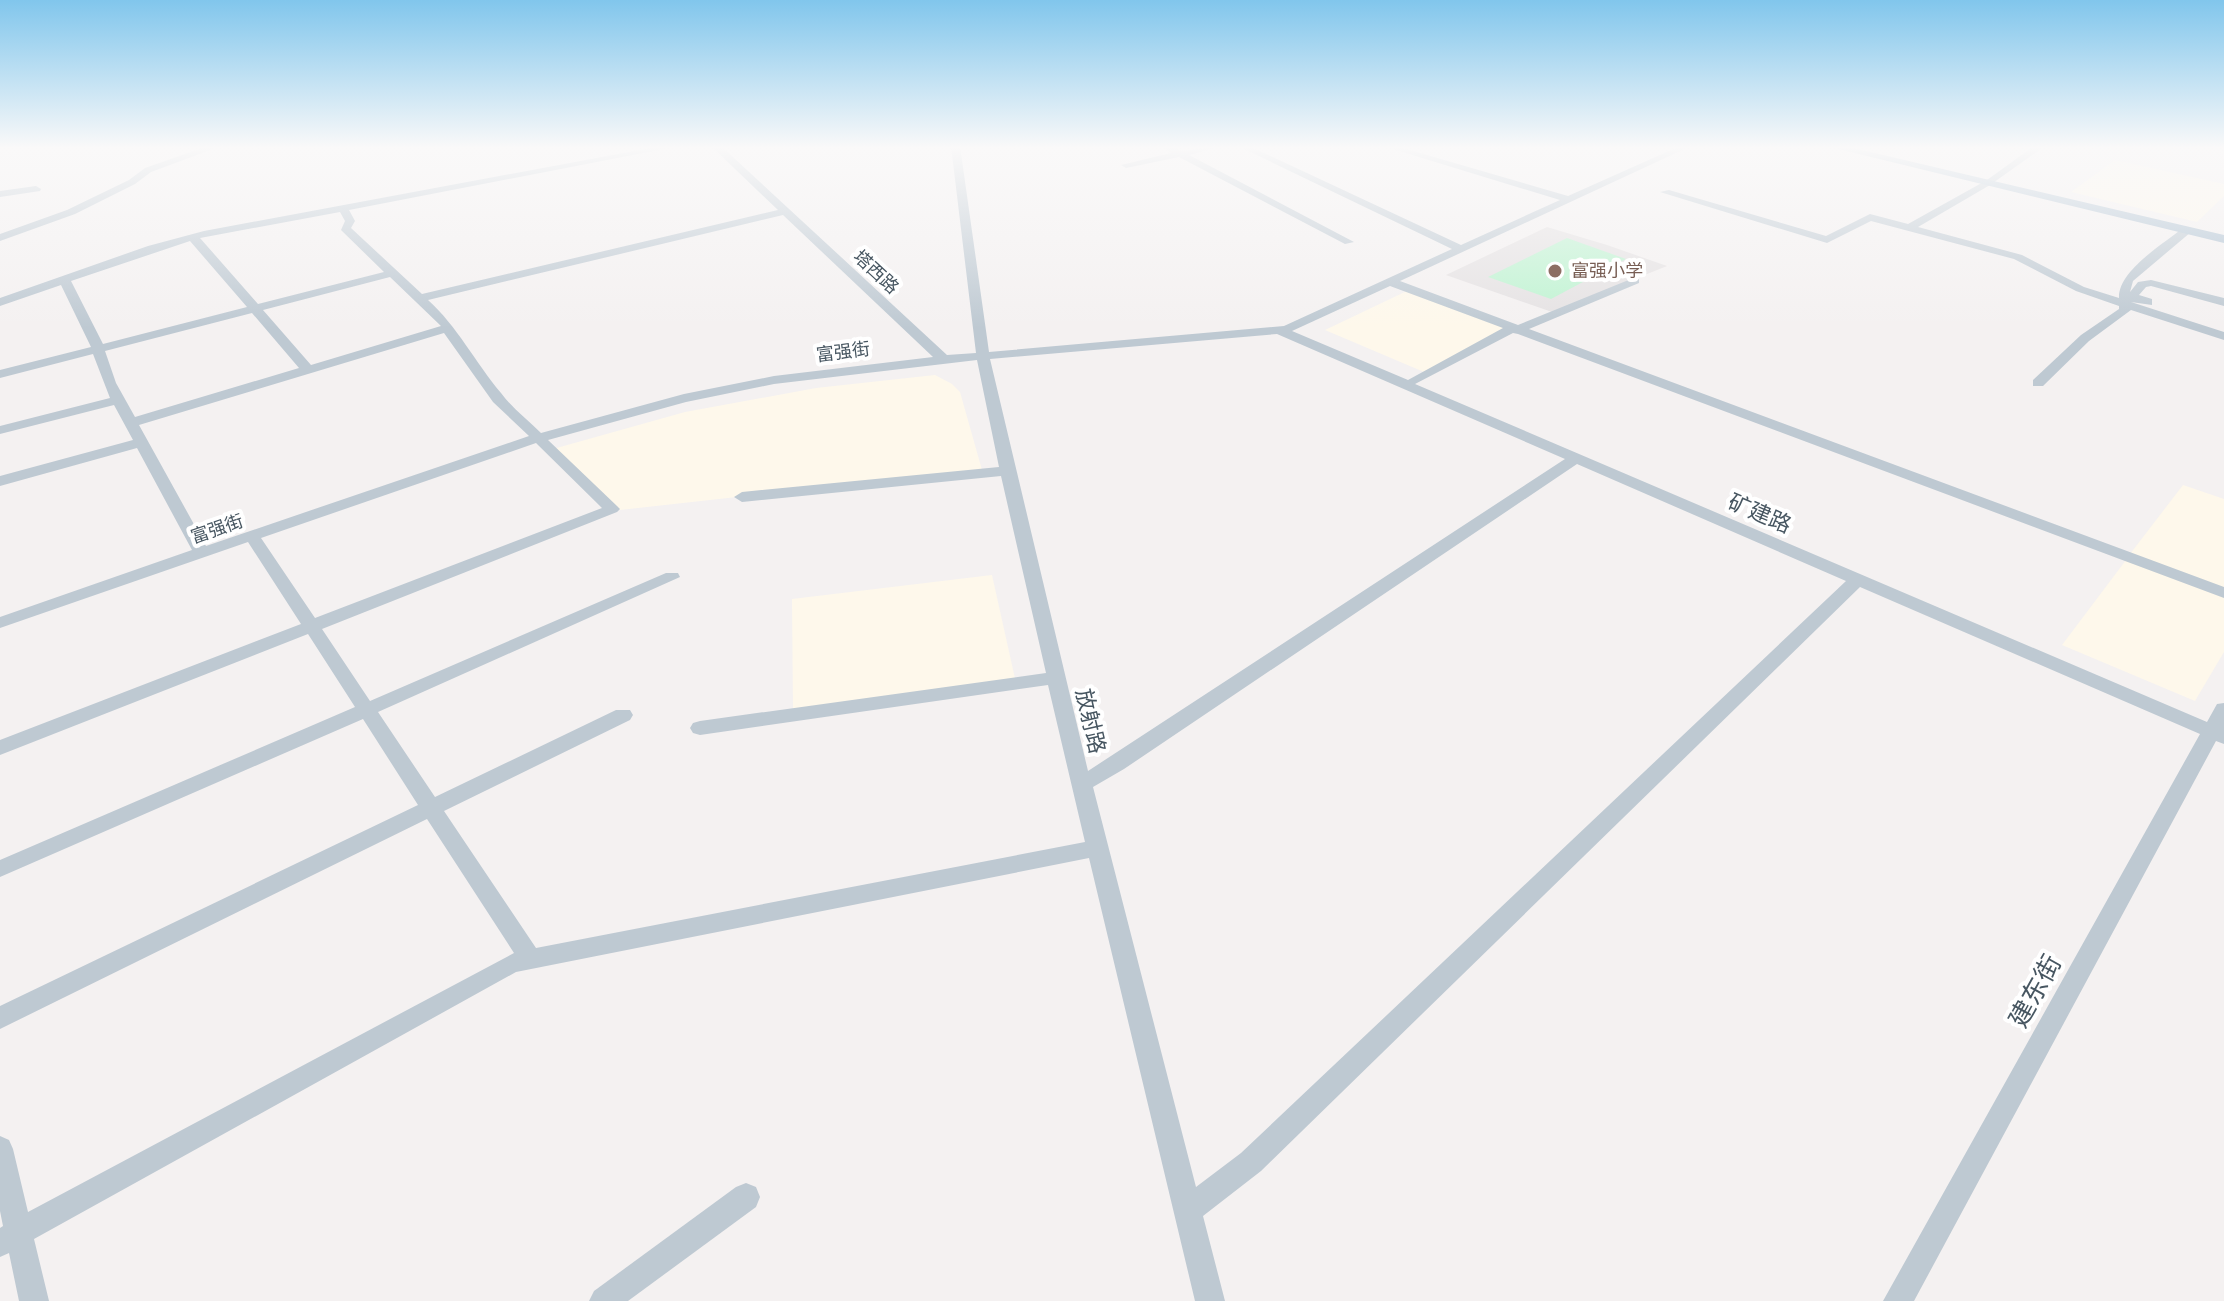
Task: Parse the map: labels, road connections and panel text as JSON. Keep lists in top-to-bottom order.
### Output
{
  "streets": {
    "street": [
      "塔西路",
      "富强街",
      "矿建路",
      "放射路",
      "建东街"
    ]
  },
  "crossings": [
    ["塔西路", "富强街"],
    ["富强街", "矿建路"],
    ["富强街", "放射路"],
    ["矿建路", "建东街"]
  ],
  "places": ["富强小学"]
}
